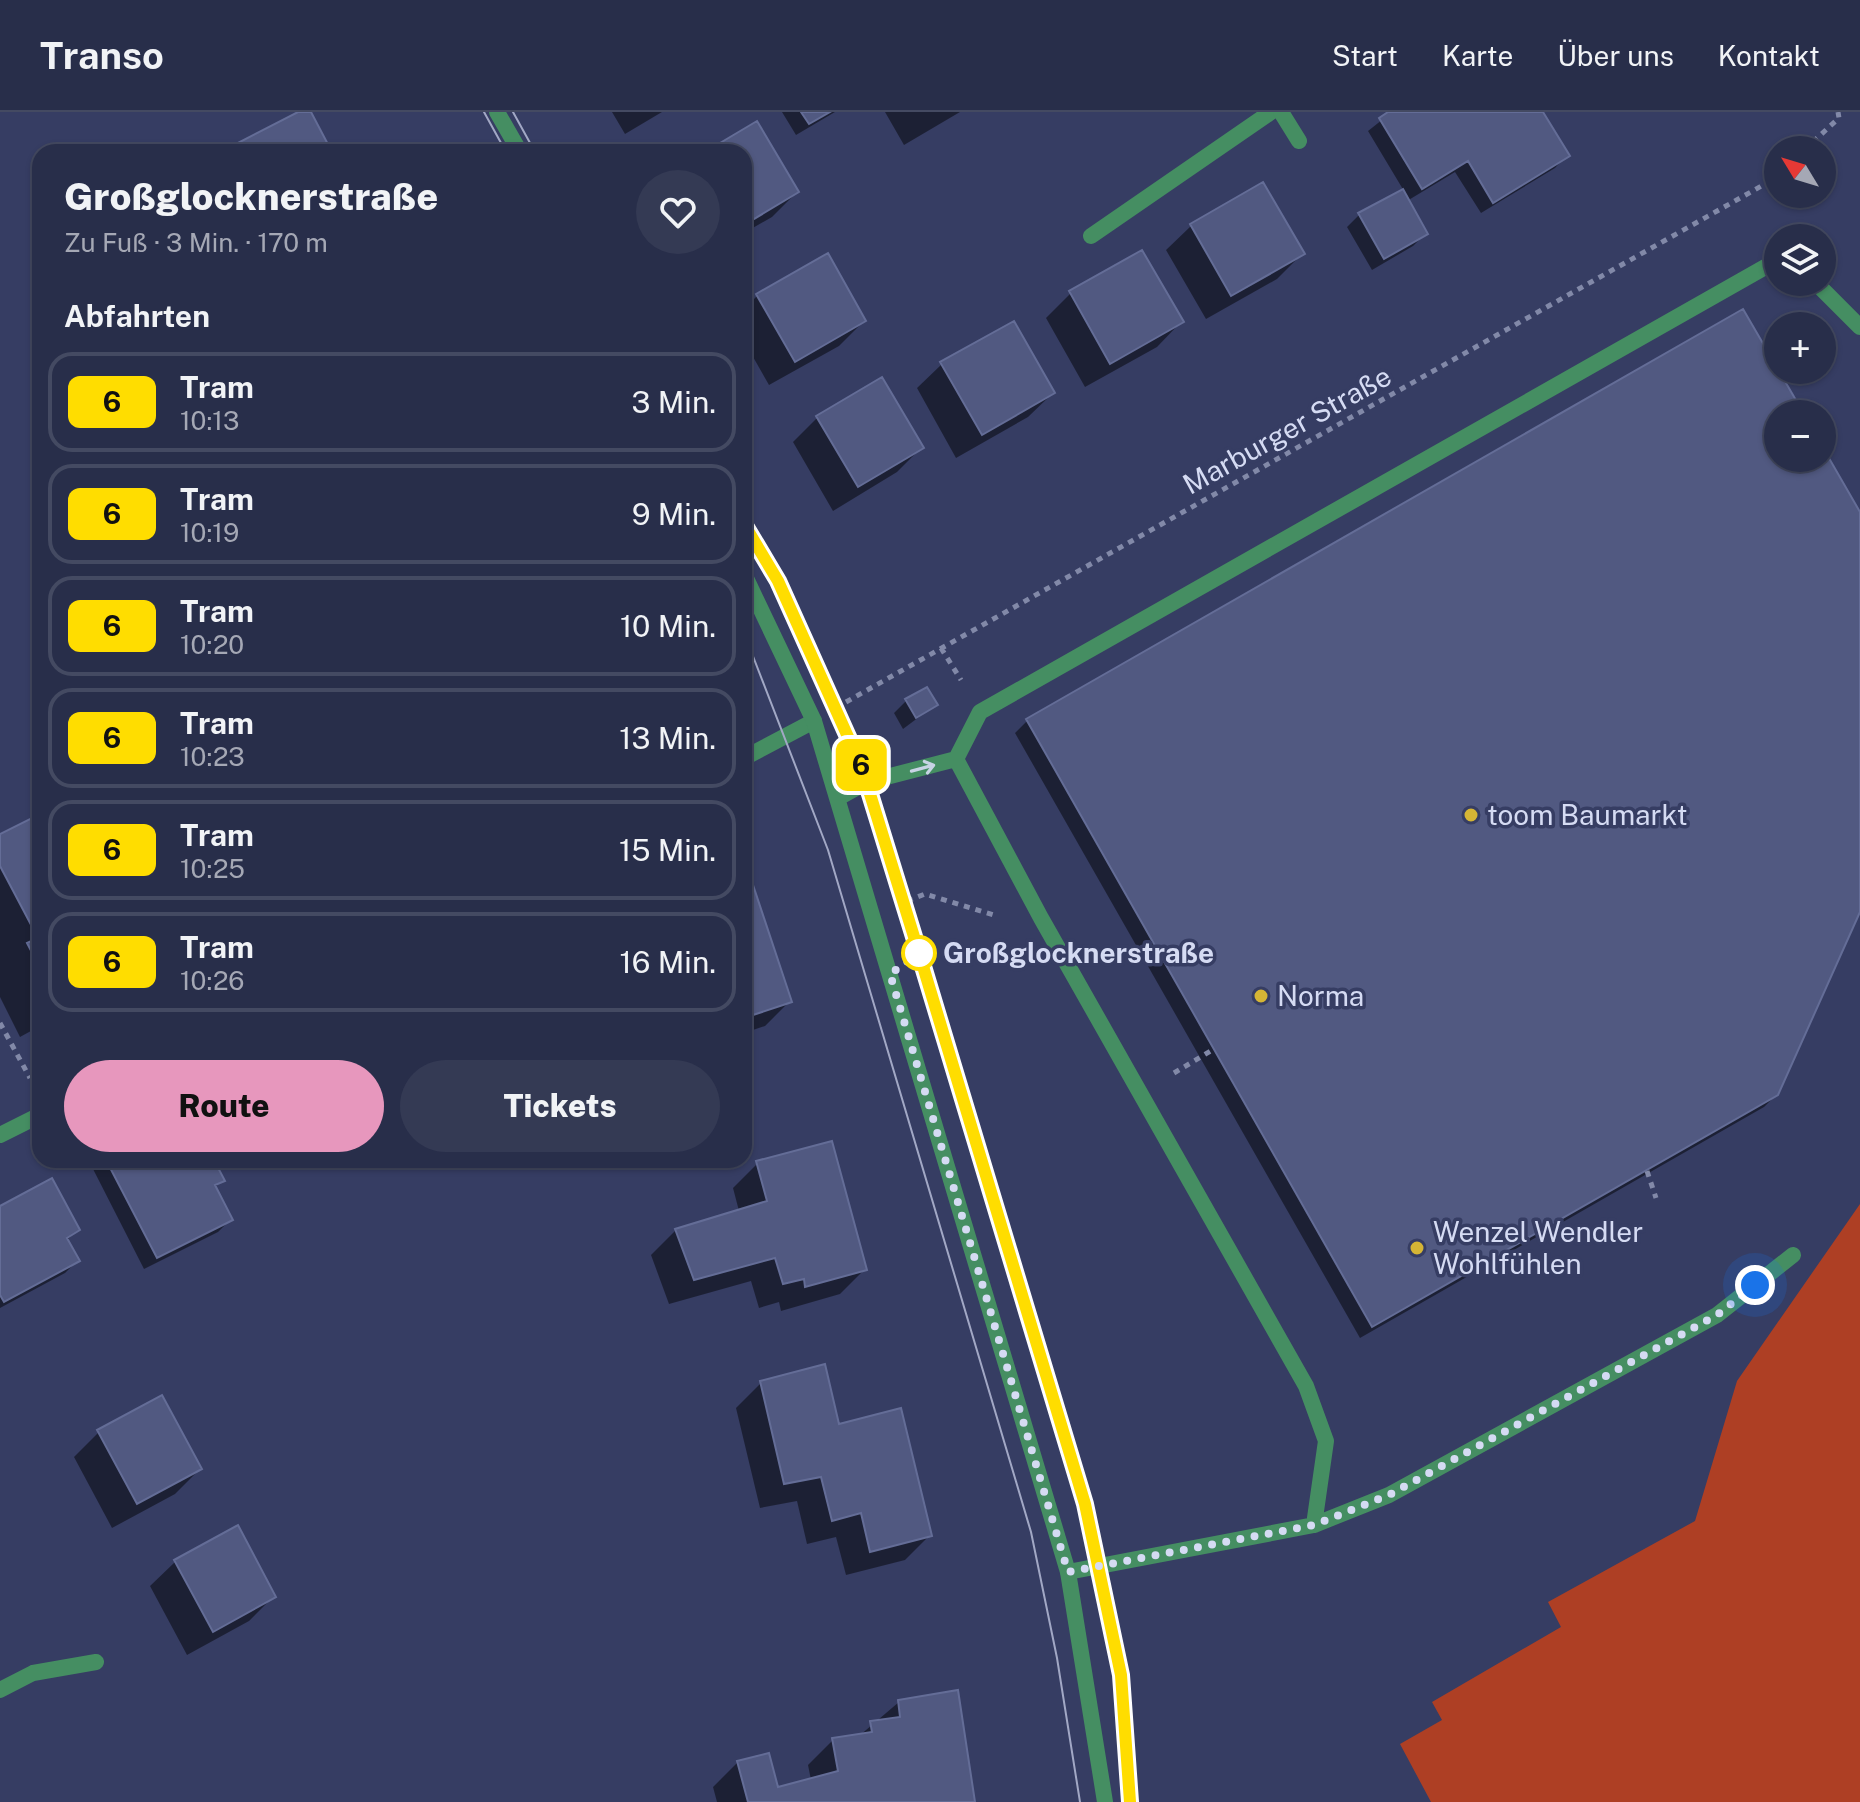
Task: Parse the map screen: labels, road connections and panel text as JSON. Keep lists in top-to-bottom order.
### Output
{
  "streets": {
    "path": ["Marburger Straße"]
  },
  "places": [
    "toom Baumarkt",
    "Großglocknerstraße",
    "Norma",
    "Wenzel Wendler Wohlfühlen"
  ],
  "lines": ["tram line 6"],
  "north": "top left",
  "page": {
    "header": "Transo",
    "nav": [
      "Start",
      "Karte",
      "Über uns",
      "Kontakt"
    ],
    "on_map": "6",
    "map_buttons": ["+", "−"],
    "heading": [
      ["Großglocknerstraße", "Zu Fuß · 3 Min. · 170 m"],
      "Abfahrten"
    ],
    "list": [
      {
        "mark": "6",
        "name": "Tram",
        "note": "10:13",
        "value": "3 Min."
      },
      {
        "mark": "6",
        "name": "Tram",
        "note": "10:19",
        "value": "9 Min."
      },
      {
        "mark": "6",
        "name": "Tram",
        "note": "10:20",
        "value": "10 Min."
      },
      {
        "mark": "6",
        "name": "Tram",
        "note": "10:23",
        "value": "13 Min."
      },
      {
        "mark": "6",
        "name": "Tram",
        "note": "10:25",
        "value": "15 Min."
      },
      {
        "mark": "6",
        "name": "Tram",
        "note": "10:26",
        "value": "16 Min."
      }
    ],
    "buttons": ["Route", "Tickets"]
  }
}
